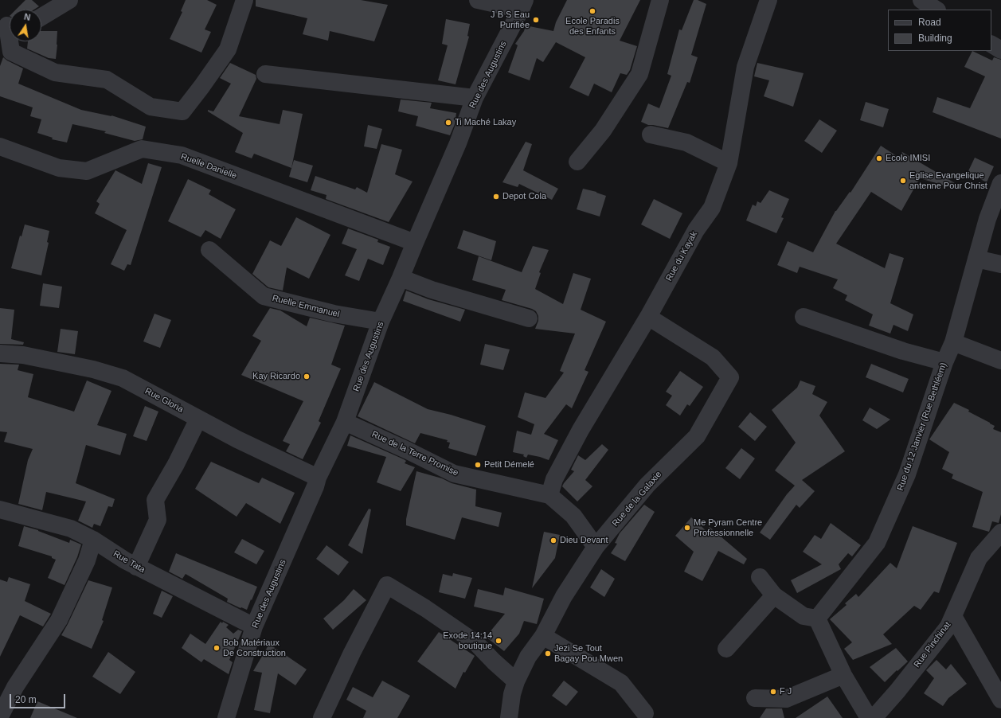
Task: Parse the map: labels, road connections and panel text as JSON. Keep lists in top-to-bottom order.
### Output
{
  "streets": {
    "street": [
      "Rue des Augustins",
      "Ruelle Danielle",
      "Rue du Kayak",
      "Ruelle Emmanuel",
      "Rue Gloria",
      "Rue du 12 Janvier (Rue Bethléem)",
      "Rue de la Terre Promise",
      "Rue de la Galaxie",
      "Rue Tata",
      "Rue Pinchinat"
    ]
  },
  "crossings": [
    ["Rue des Augustins", "Ruelle Danielle"],
    ["Rue des Augustins", "Ruelle Emmanuel"],
    ["Rue des Augustins", "Rue Gloria"],
    ["Rue des Augustins", "Rue de la Terre Promise"],
    ["Rue des Augustins", "Rue Tata"],
    ["Rue du Kayak", "Rue de la Terre Promise"],
    ["Rue du Kayak", "Rue de la Galaxie"],
    ["Rue de la Terre Promise", "Rue de la Galaxie"]
  ],
  "places": [
    "Ecole Paradis des Enfants",
    "J B S Eau Purifiée",
    "Ti Maché Lakay",
    "Ecole IMISI",
    "Eglise Evangelique antenne Pour Christ",
    "Depot Cola",
    "Kay Ricardo",
    "Petit Démelé",
    "Me Pyram Centre Professionnelle",
    "Dieu Devant",
    "Exode 14:14 boutique",
    "Bob Matériaux De Construction",
    "Jezi Se Tout Bagay Pou Mwen",
    "F J"
  ],
  "legend": ["Road", "Building"],
  "scale_bar": "20 m",
  "north": "top"
}
